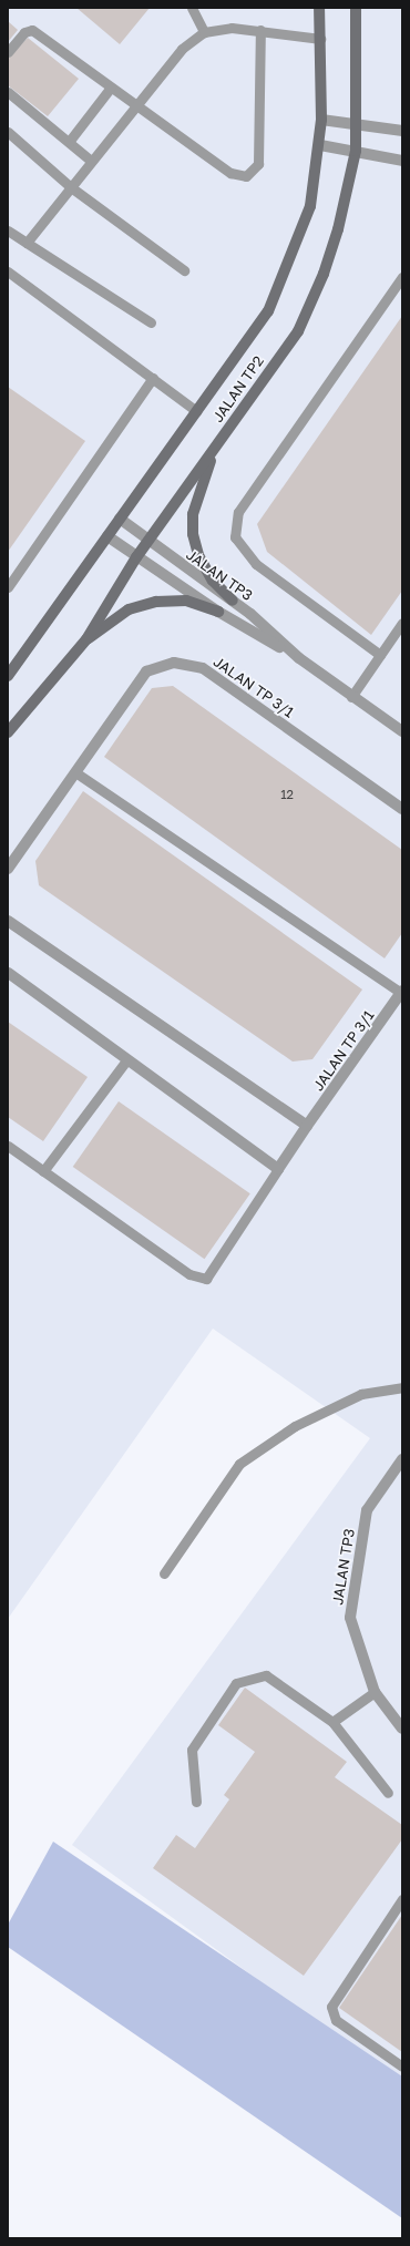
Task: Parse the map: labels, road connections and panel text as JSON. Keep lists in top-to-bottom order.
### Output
{
  "streets": {
    "street": ["JALAN TP2", "JALAN TP3", "JALAN TP 3/1"]
  },
  "crossings": [
    ["JALAN TP2", "JALAN TP3"]
  ],
  "house_numbers": ["12"]
}
